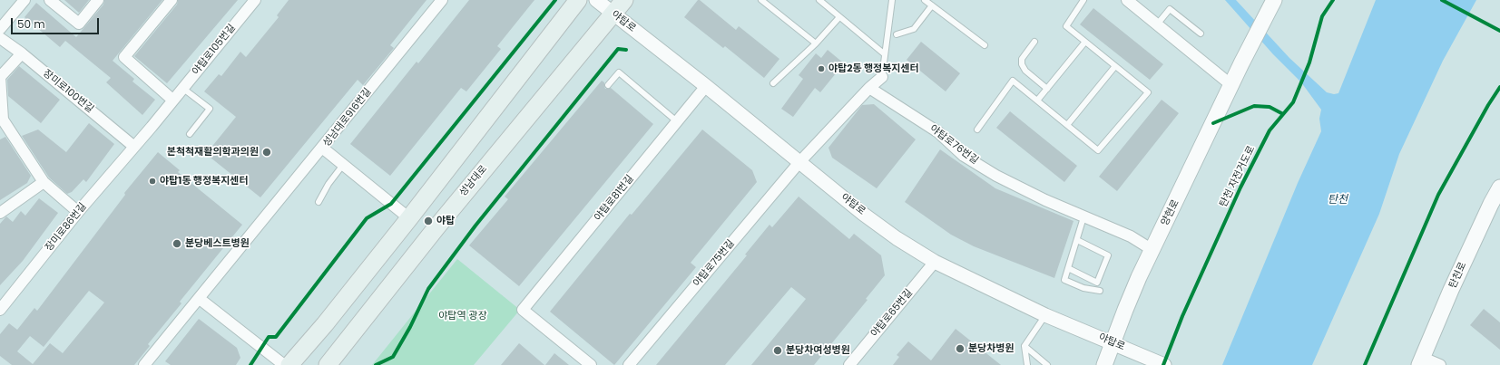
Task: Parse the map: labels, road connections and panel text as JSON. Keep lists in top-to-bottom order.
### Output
{
  "streets": {
    "main road": ["성남대로", "양현로", "탄천로"],
    "street": [
      "야탑로",
      "야탑로105번길",
      "장미로100번길",
      "성남대로916번길",
      "야탑로76번길",
      "야탑로81번길",
      "장미로86번길",
      "야탑로75번길",
      "야탑로65번길"
    ],
    "cycle path": ["탄천 자전거도로"]
  },
  "crossings": [
    ["야탑로", "성남대로"],
    ["야탑로", "야탑로81번길"],
    ["야탑로", "양현로"],
    ["야탑로", "야탑로75번길"],
    ["야탑로", "야탑로65번길"],
    ["야탑로105번길", "장미로100번길"],
    ["야탑로105번길", "장미로86번길"],
    ["장미로100번길", "장미로86번길"],
    ["야탑로76번길", "양현로"]
  ],
  "water": ["탄천"],
  "parks": ["야탑역 광장"],
  "places": [
    "야탑2동 행정복지센터",
    "본척척재활의학과의원",
    "야탑1동 행정복지센터",
    "야탑",
    "분당베스트병원",
    "분당차병원",
    "분당차여성병원"
  ],
  "scale_bar": "50 m"
}
